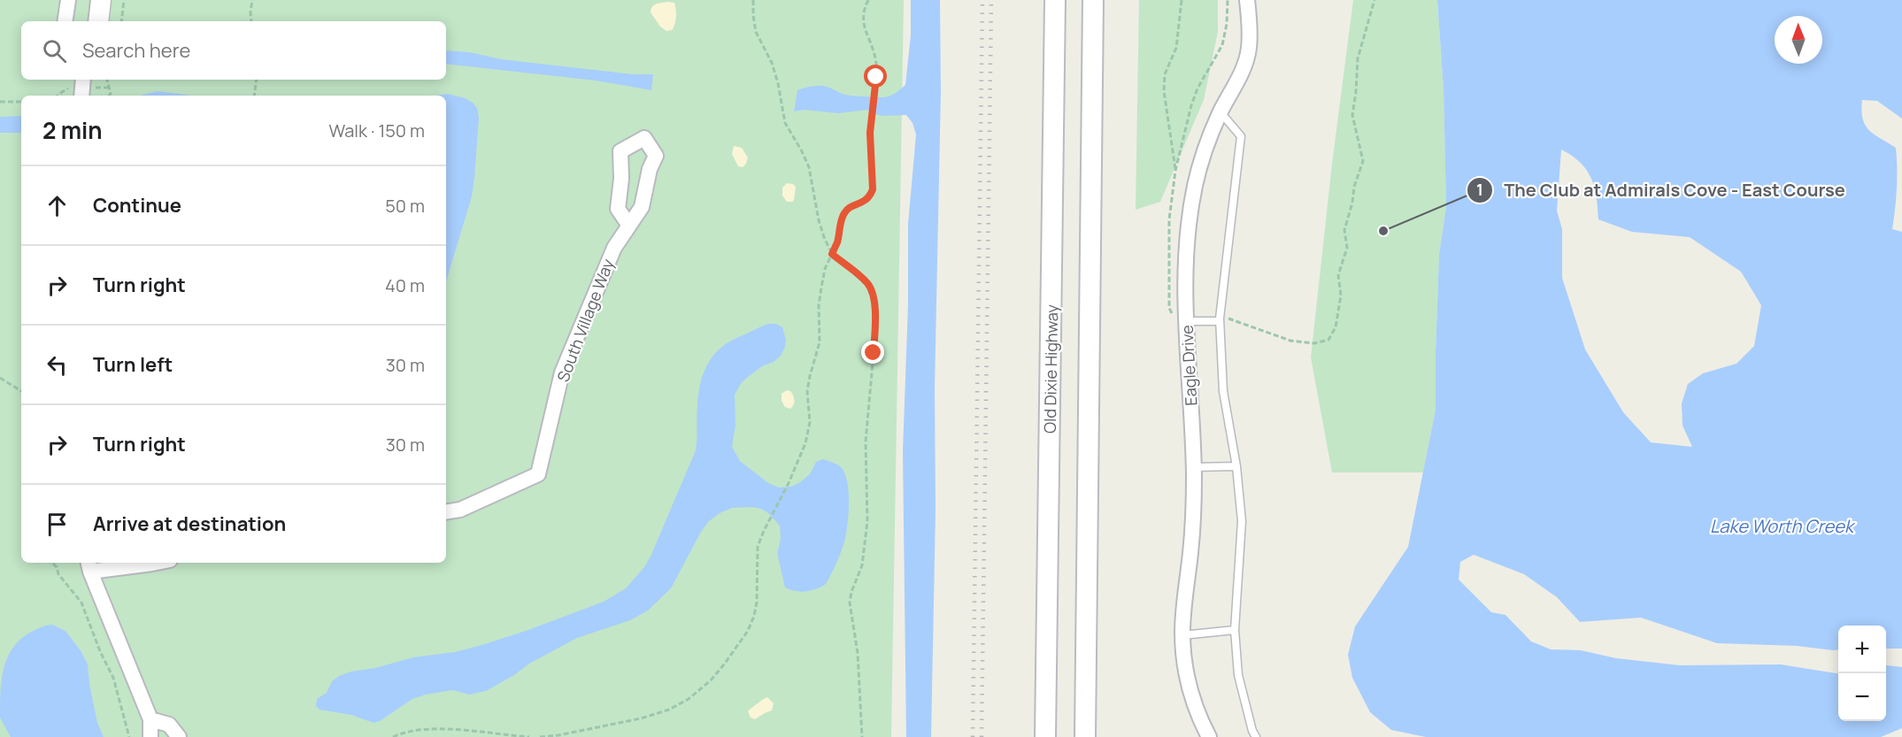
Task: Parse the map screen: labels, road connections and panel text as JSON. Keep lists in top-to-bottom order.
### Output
{
  "streets": {
    "main road": ["Old Dixie Highway"],
    "street": ["South Village Way", "Eagle Drive"]
  },
  "water": ["Lake Worth Creek"],
  "places": ["The Club at Admirals Cove - East Course"],
  "north": "top",
  "page": {
    "search": "Search here",
    "heading": ["2 min", "Walk · 150 m"],
    "list": [
      ["Continue", "50 m"],
      ["Turn right", "40 m"],
      ["Turn left", "30 m"],
      ["Turn right", "30 m"],
      "Arrive at destination"
    ],
    "map_buttons": ["+", "−"]
  }
}
